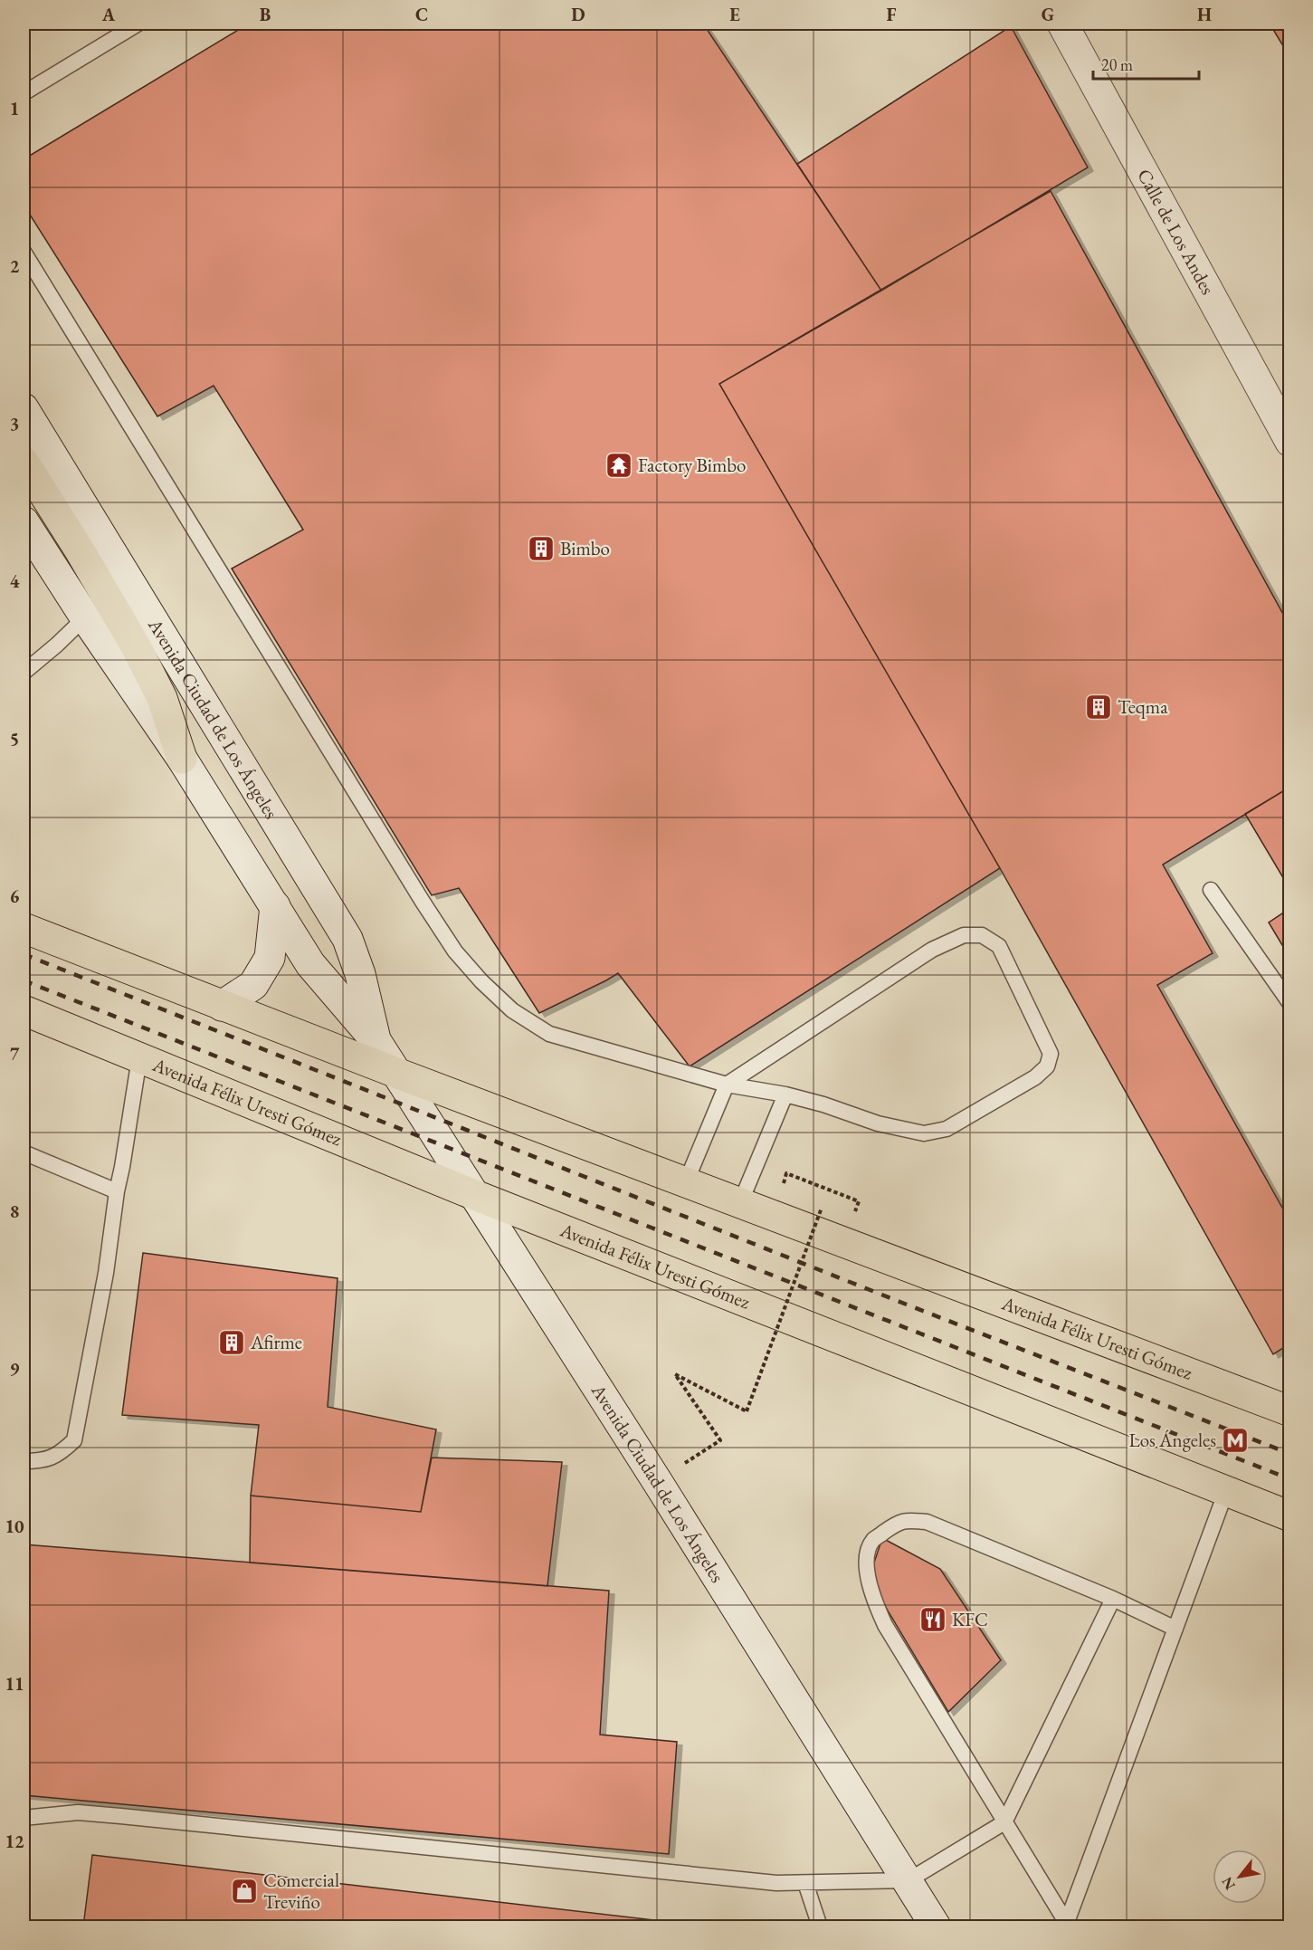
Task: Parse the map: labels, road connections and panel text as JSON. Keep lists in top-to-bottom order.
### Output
{
  "streets": {
    "main road": ["Calle de Los Andes", "Avenida Ciudad de Los Ángeles", "Avenida Félix Uresti Gómez"]
  },
  "crossings": [
    ["Avenida Ciudad de Los Ángeles", "Avenida Félix Uresti Gómez"]
  ],
  "places": {
    "temple": ["Factory Bimbo"],
    "building": ["Bimbo", "Teqma", "Afirme"],
    "metro station": ["Los Ángeles"],
    "restaurant": ["KFC"],
    "shop": ["Comercial Treviño"]
  },
  "scale_bar": "20 m",
  "north": "bottom left",
  "grid": {
    "columns": [
      "A",
      "B",
      "C",
      "D",
      "E",
      "F",
      "G",
      "H"
    ],
    "rows": [
      "1",
      "2",
      "3",
      "4",
      "5",
      "6",
      "7",
      "8",
      "9",
      "10",
      "11",
      "12"
    ]
  }
}
